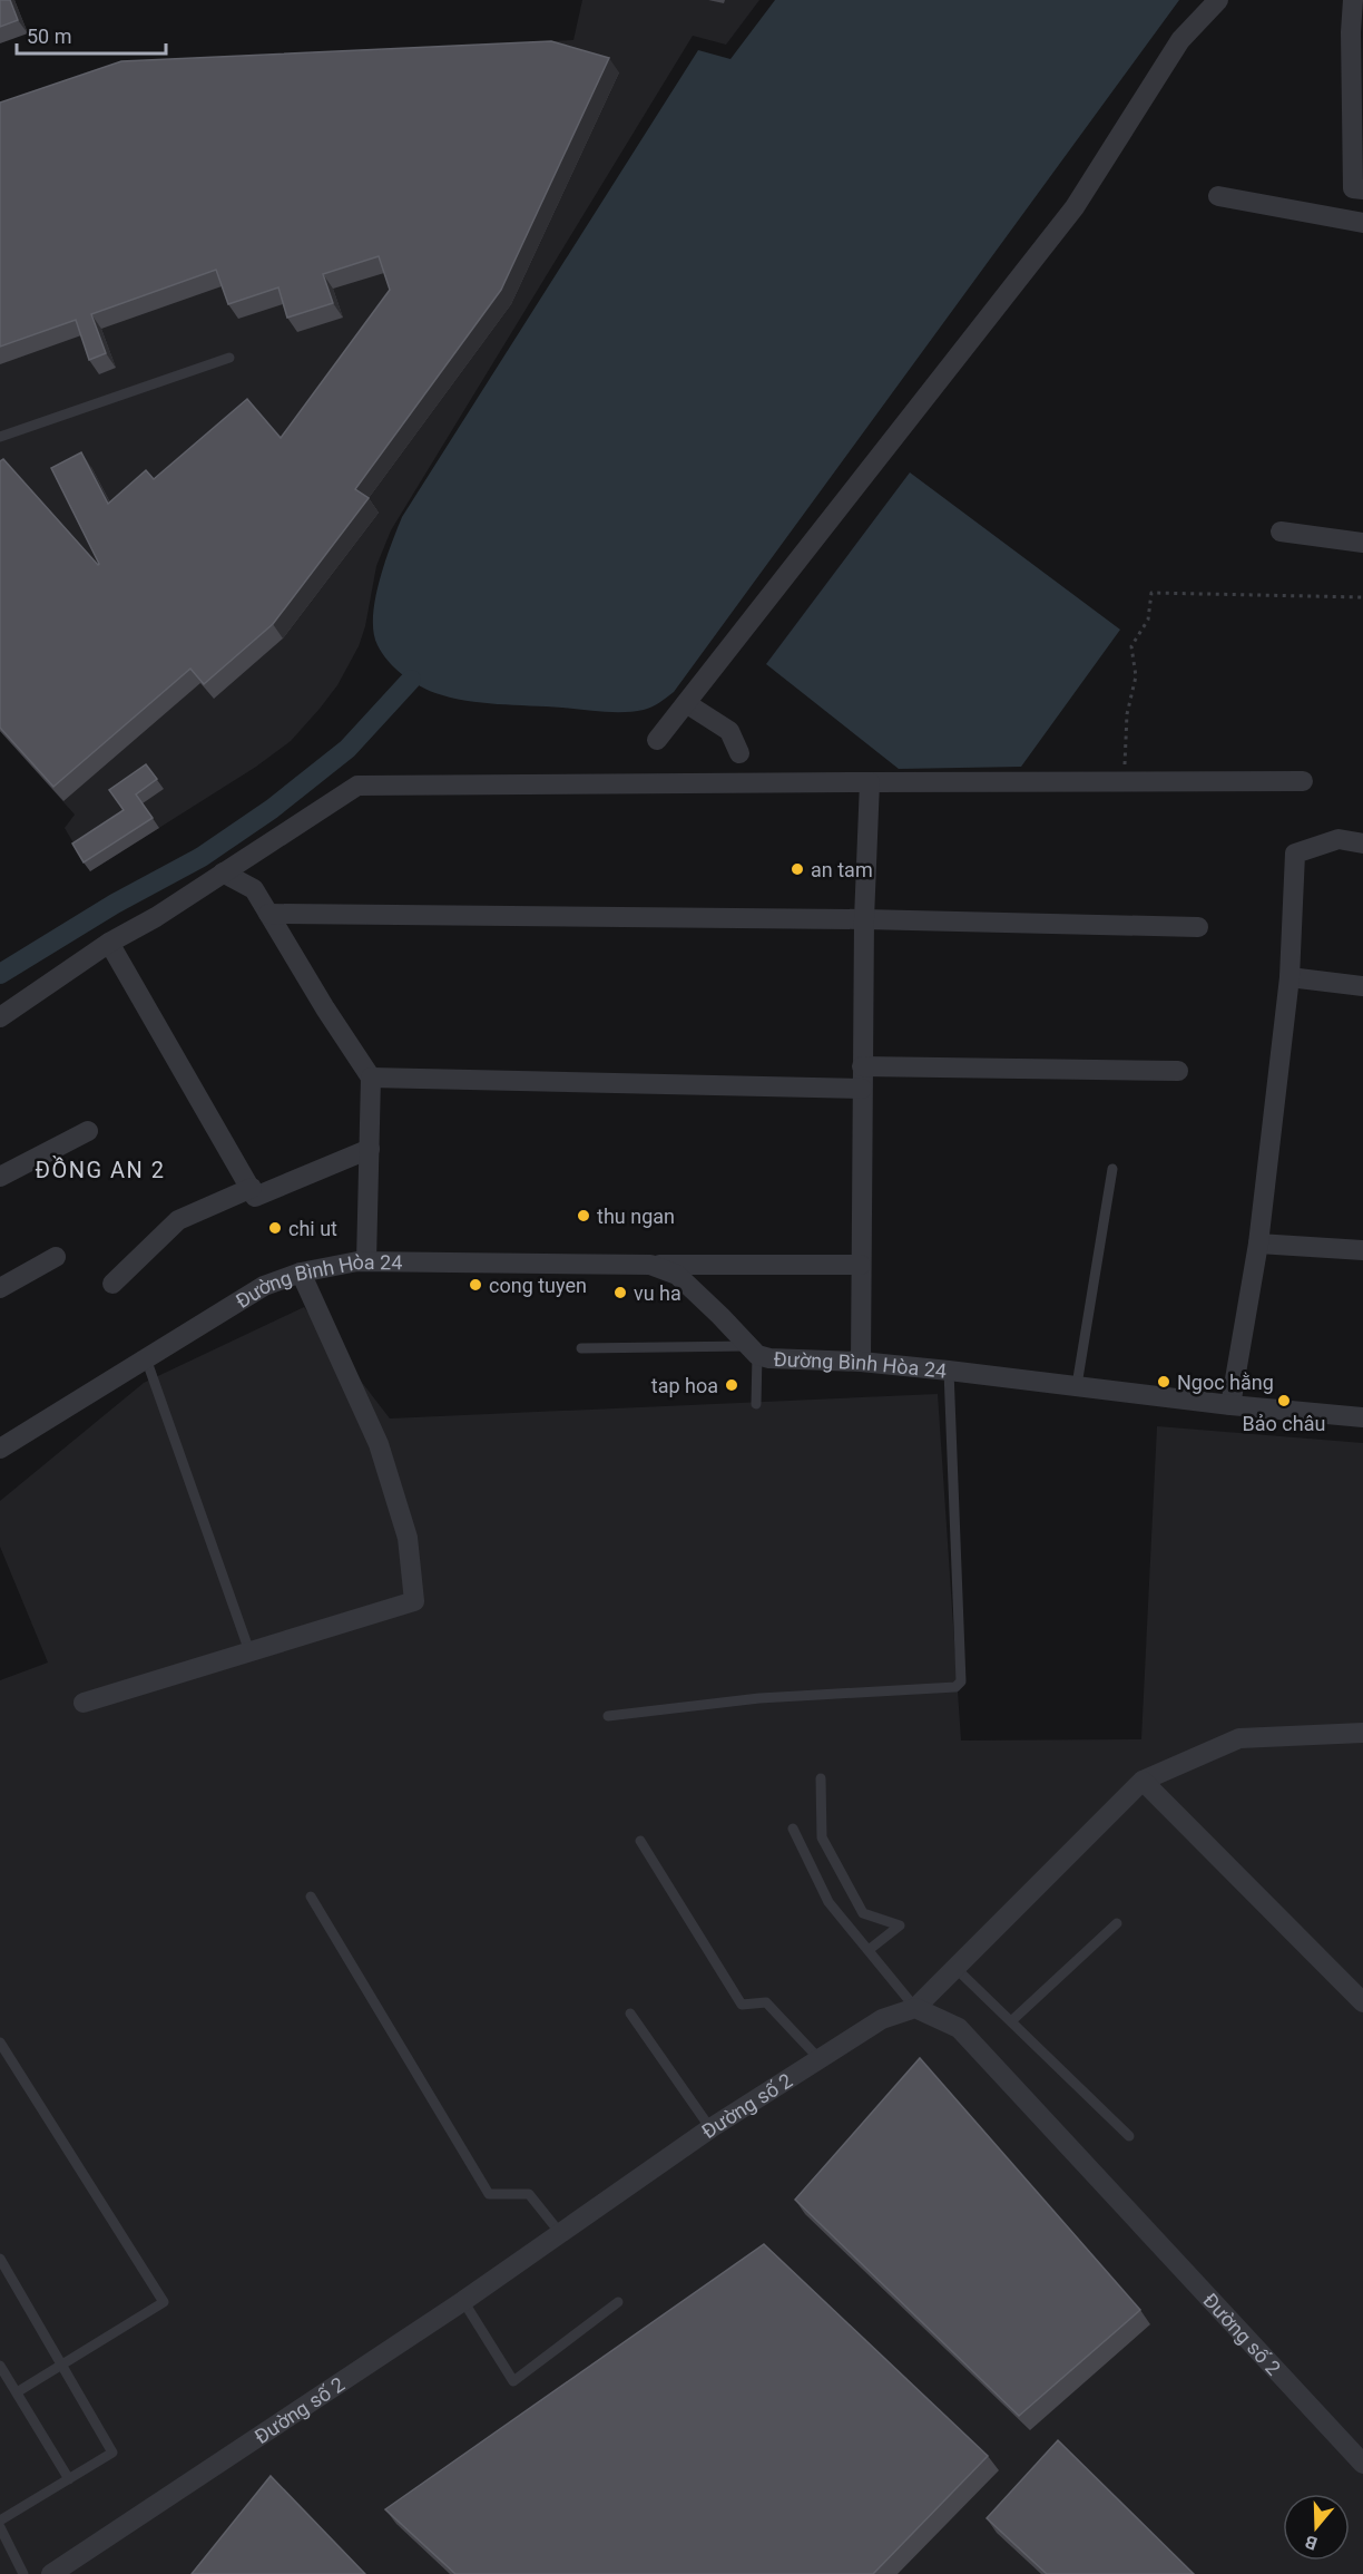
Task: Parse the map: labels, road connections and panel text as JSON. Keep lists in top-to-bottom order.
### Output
{
  "streets": {
    "street": ["Đường Bình Hòa 24", "Đường số 2"]
  },
  "districts": ["ĐỒNG AN 2"],
  "places": [
    "an tam",
    "thu ngan",
    "chi ut",
    "cong tuyen",
    "vu ha",
    "Ngoc hằng",
    "tap hoa",
    "Bảo châu"
  ],
  "scale_bar": "50 m",
  "north": "bottom"
}
